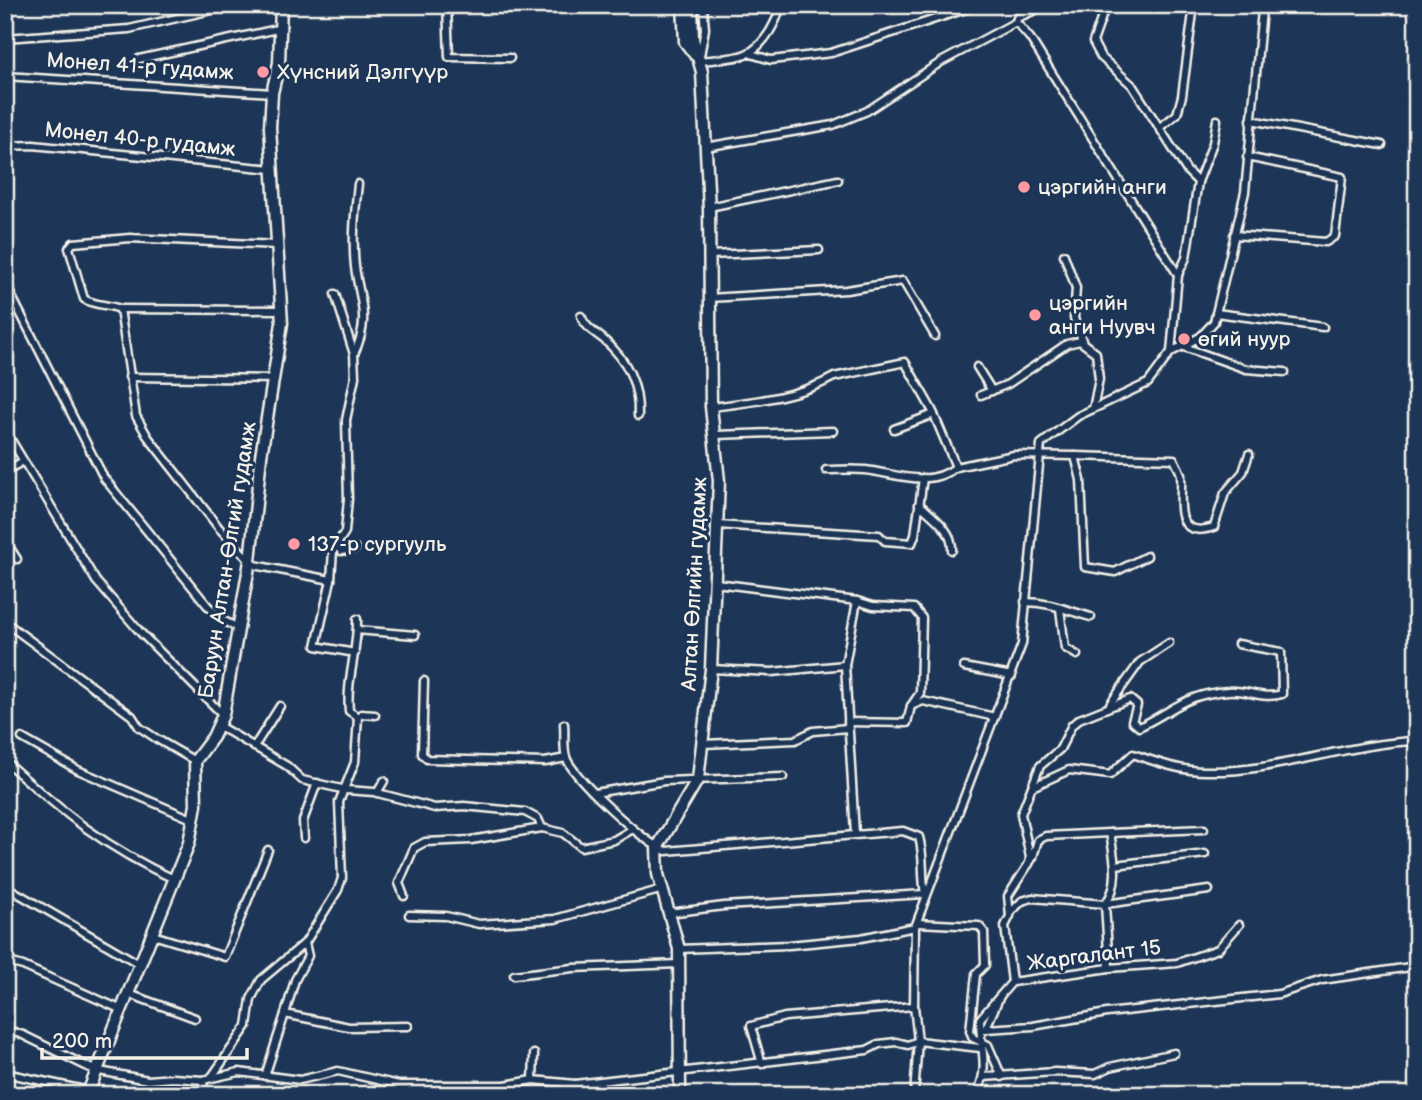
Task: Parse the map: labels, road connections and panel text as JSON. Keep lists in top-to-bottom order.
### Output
{
  "streets": {
    "main road": ["Баруун Алтан-Өлгий гудамж", "Алтан Өлгийн гудамж"],
    "street": ["Монел 41-р гудамж", "Монел 40-р гудамж", "Жаргалант 15"]
  },
  "crossings": [
    ["Монел 41-р гудамж", "Баруун Алтан-Өлгий гудамж"],
    ["Монел 40-р гудамж", "Баруун Алтан-Өлгий гудамж"]
  ],
  "places": [
    "Хүнсний Дэлгүүр",
    "цэргийн анги",
    "цэргийн анги Нуувч",
    "өгий нуур",
    "137-р сургууль"
  ],
  "scale_bar": "200 m"
}
